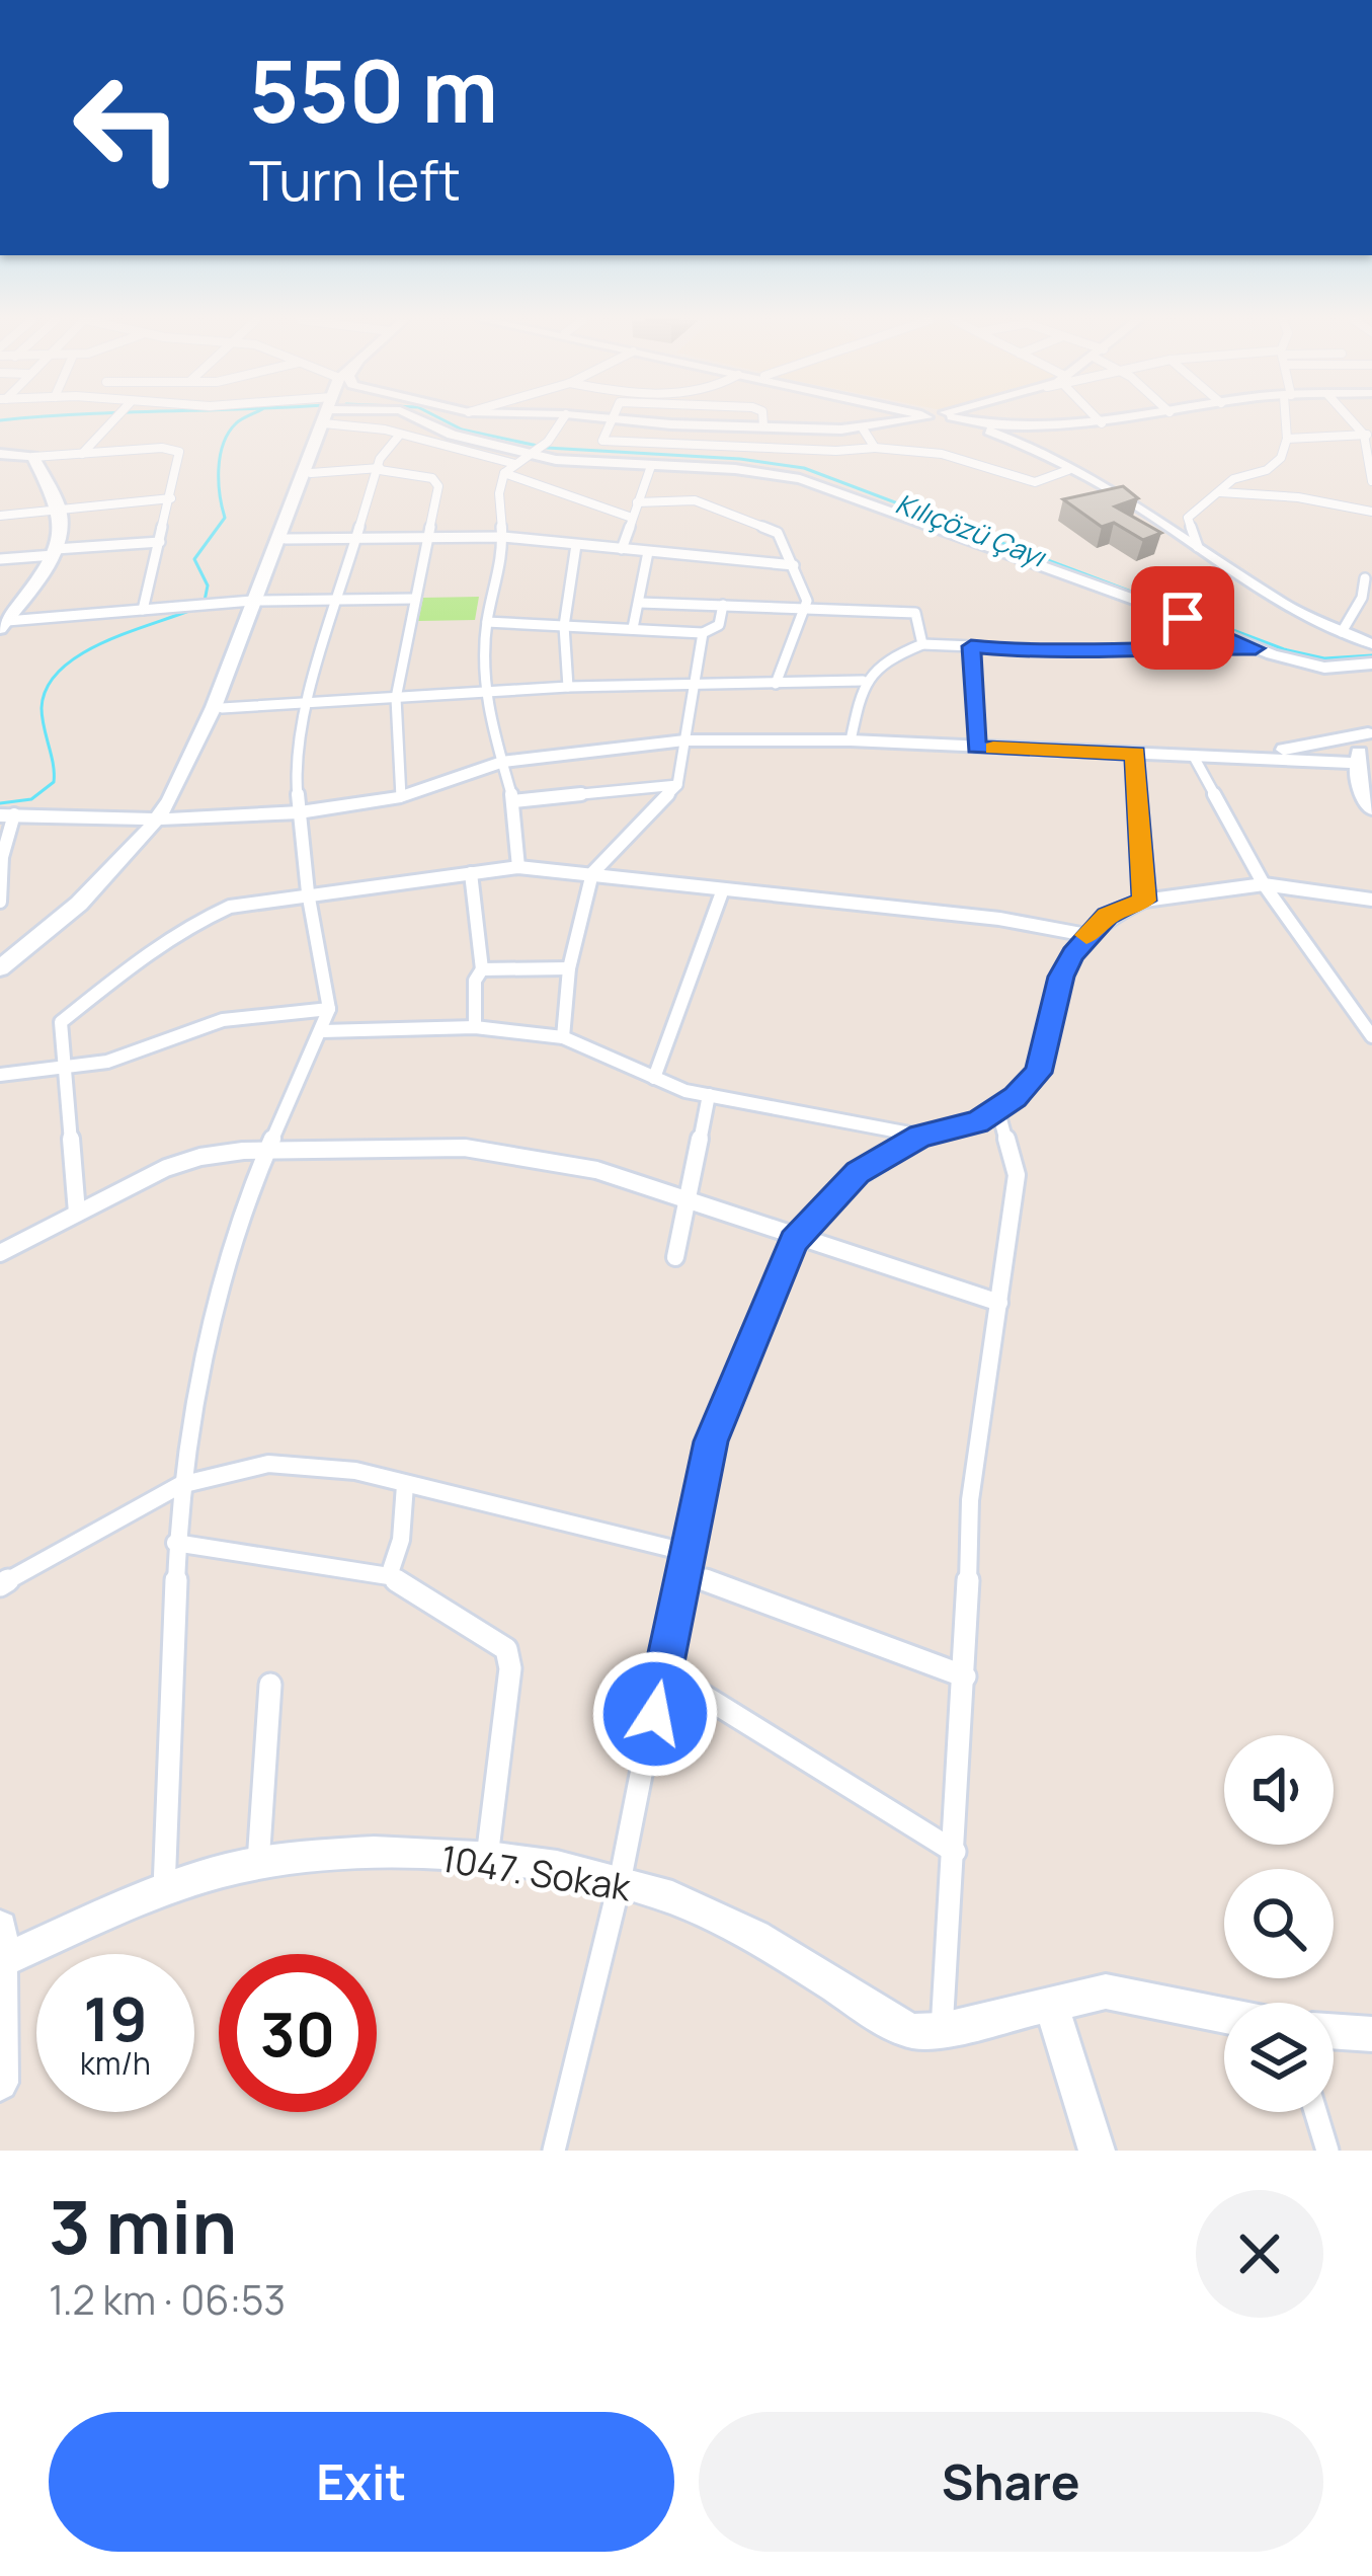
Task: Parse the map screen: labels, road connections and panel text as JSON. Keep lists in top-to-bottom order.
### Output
{
  "streets": {
    "street": ["1047. Sokak"]
  },
  "water": ["Kılıçözü Çayı"],
  "page": {
    "turn": ["550 m", "Turn left"],
    "speed": "19 km/h",
    "limit": "30",
    "heading": ["3 min", "1.2 km · 06:53"],
    "buttons": ["Exit", "Share"]
  }
}
